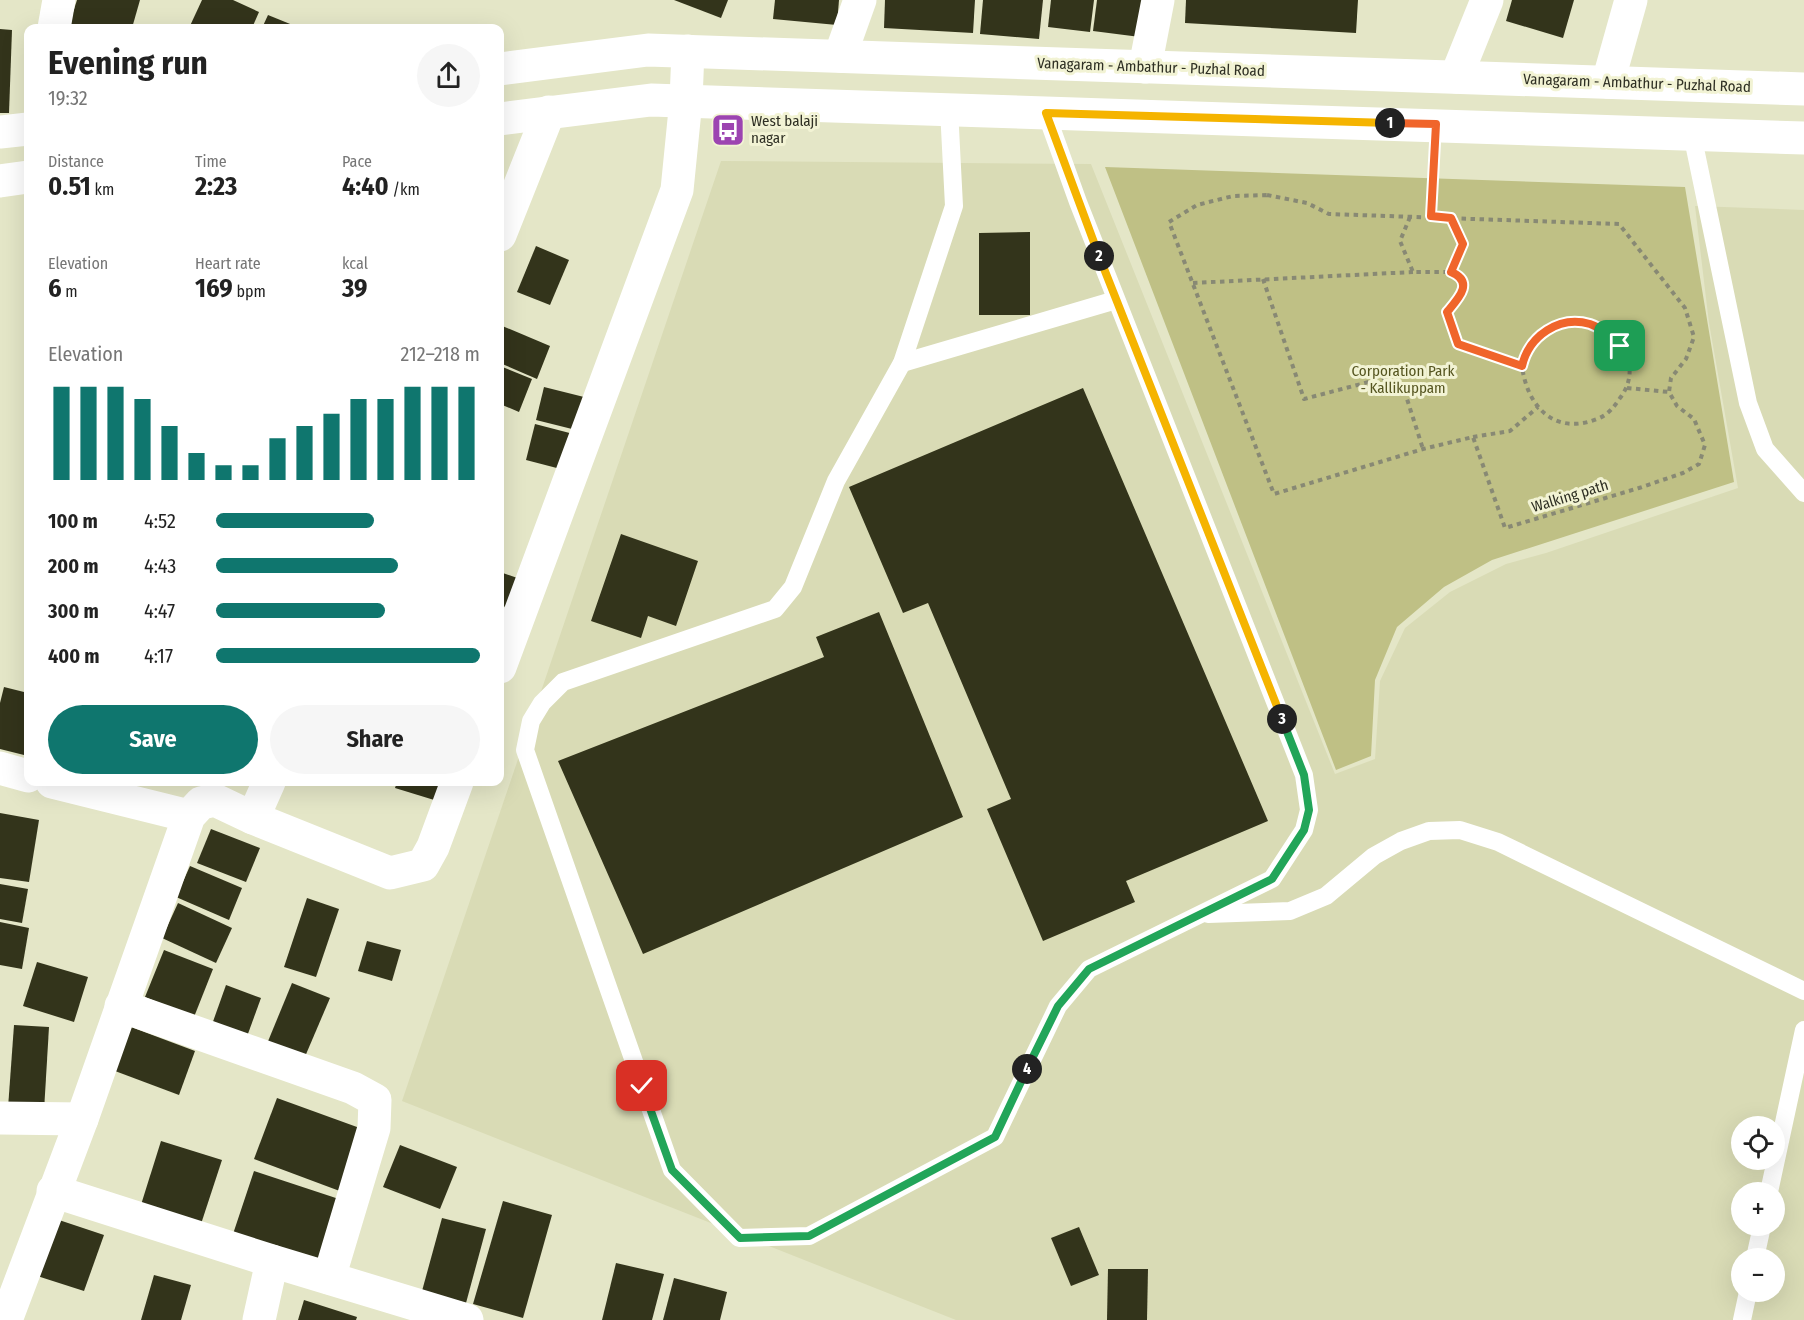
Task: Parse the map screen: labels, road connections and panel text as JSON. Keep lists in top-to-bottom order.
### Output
{
  "streets": {
    "street": ["Vanagaram - Ambathur - Puzhal Road"],
    "path": ["Walking path"]
  },
  "parks": ["Corporation Park - Kallikuppam"],
  "places": {
    "bus stop": ["West balaji nagar"]
  },
  "page": {
    "heading": ["Evening run", "19:32"],
    "pins": [
      "1",
      "2",
      "3",
      "4"
    ],
    "stats": [
      ["Distance", "0.51 km"],
      ["Time", "2:23"],
      ["Pace", "4:40 /km"],
      ["Elevation", "6 m"],
      ["Heart rate", "169 bpm"],
      ["kcal", "39"]
    ],
    "chart": ["Elevation", "212–218 m"],
    "list": [
      {
        "name": "100 m",
        "note": "4:52"
      },
      {
        "name": "200 m",
        "note": "4:43"
      },
      {
        "name": "300 m",
        "note": "4:47"
      },
      {
        "name": "400 m",
        "note": "4:17"
      }
    ],
    "buttons": ["Save", "Share"],
    "map_buttons": ["+", "−"]
  }
}
